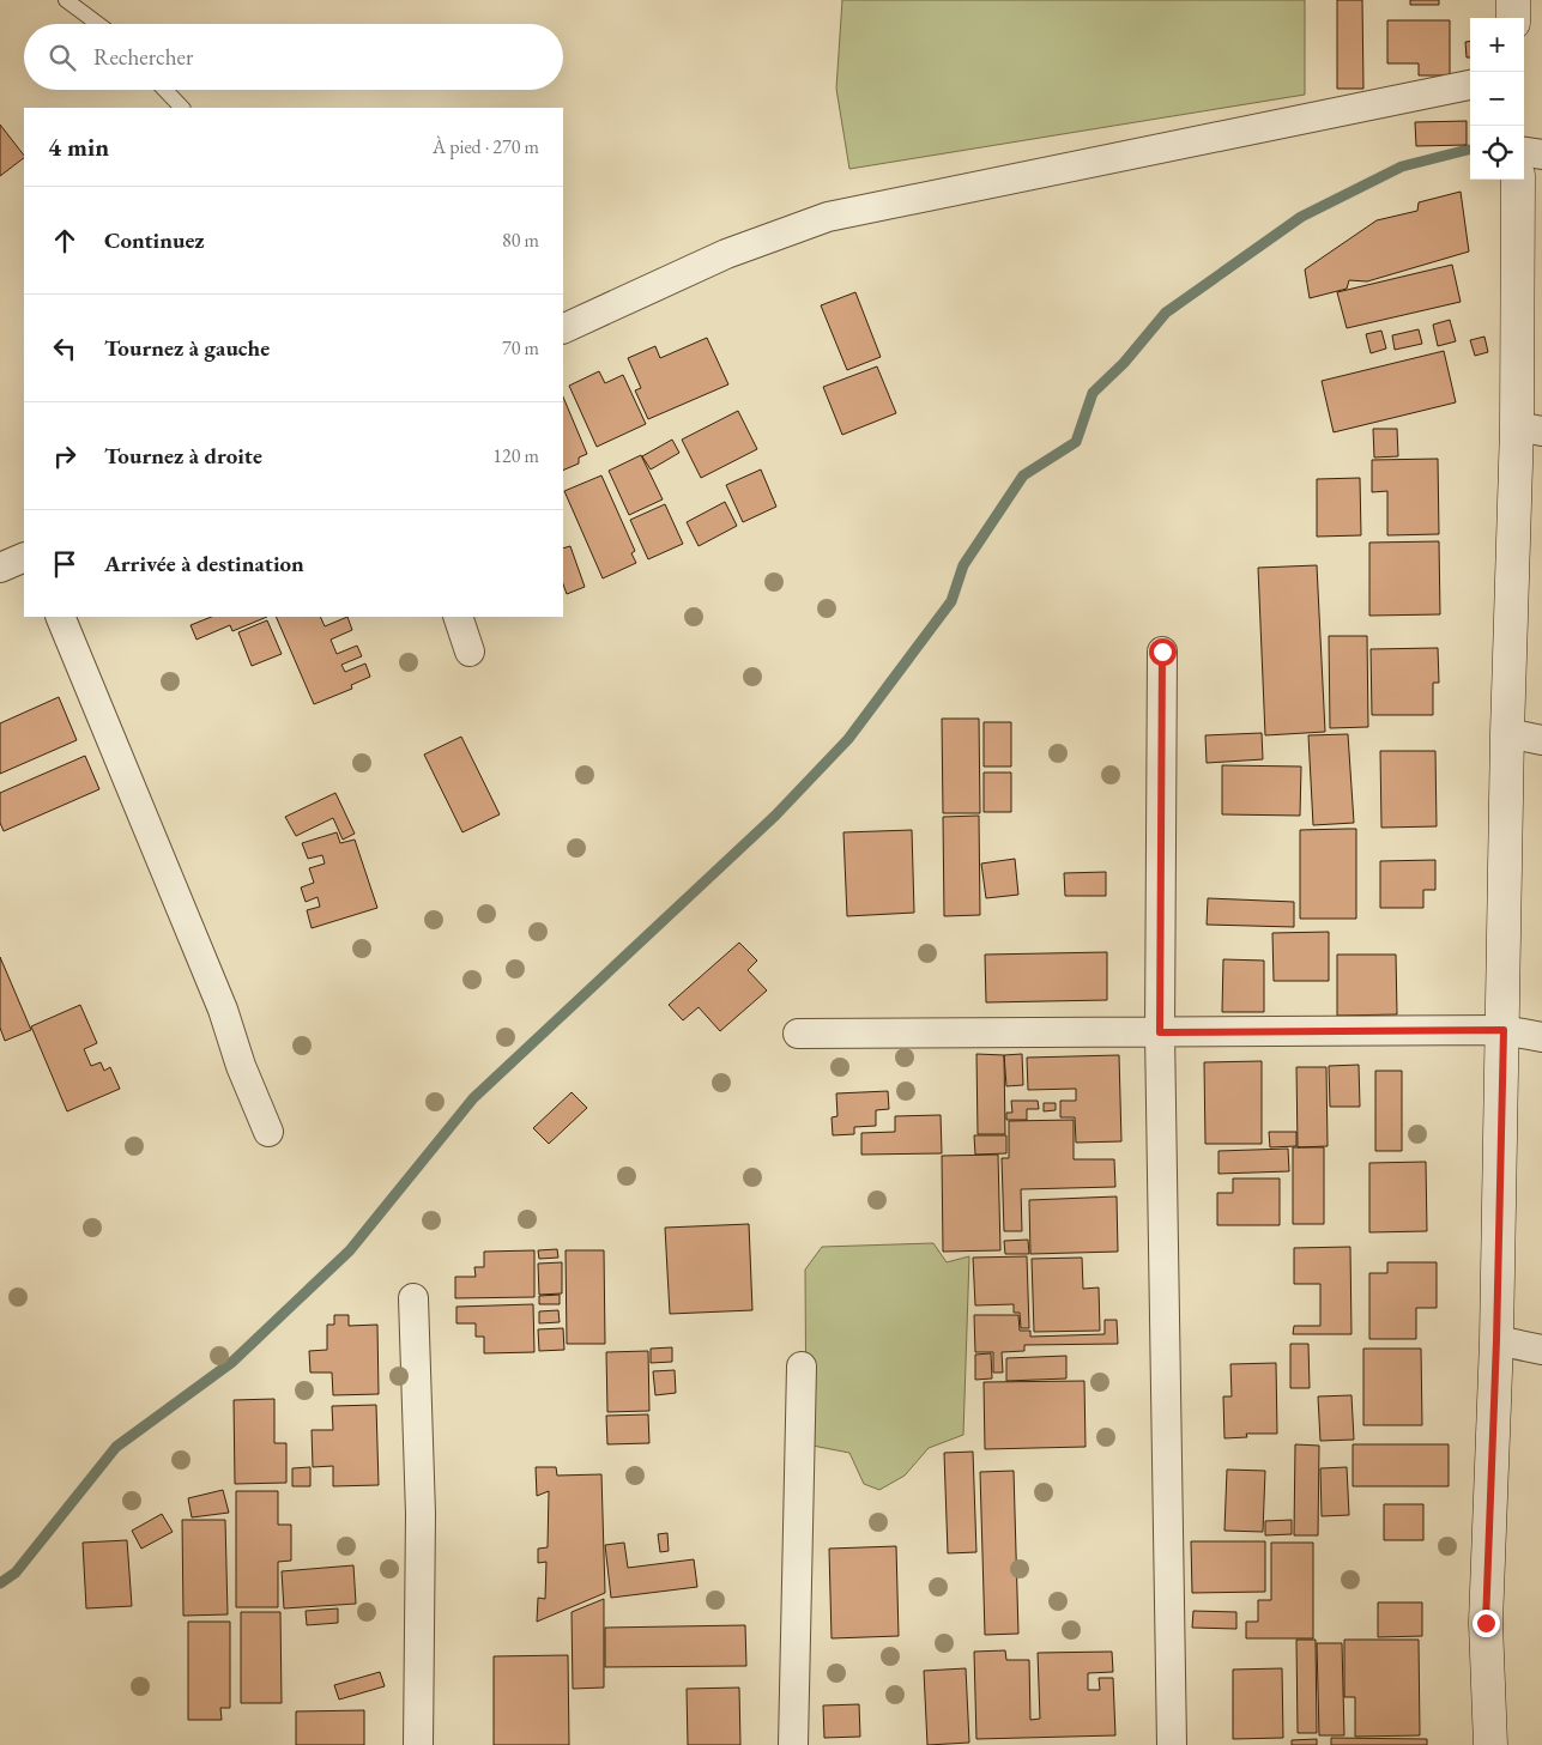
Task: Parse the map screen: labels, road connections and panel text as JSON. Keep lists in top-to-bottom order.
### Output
{
  "page": {
    "map_buttons": ["+", "−"],
    "search": "Rechercher",
    "heading": ["4 min", "À pied · 270 m"],
    "list": [
      ["Continuez", "80 m"],
      ["Tournez à gauche", "70 m"],
      ["Tournez à droite", "120 m"],
      "Arrivée à destination"
    ]
  }
}
